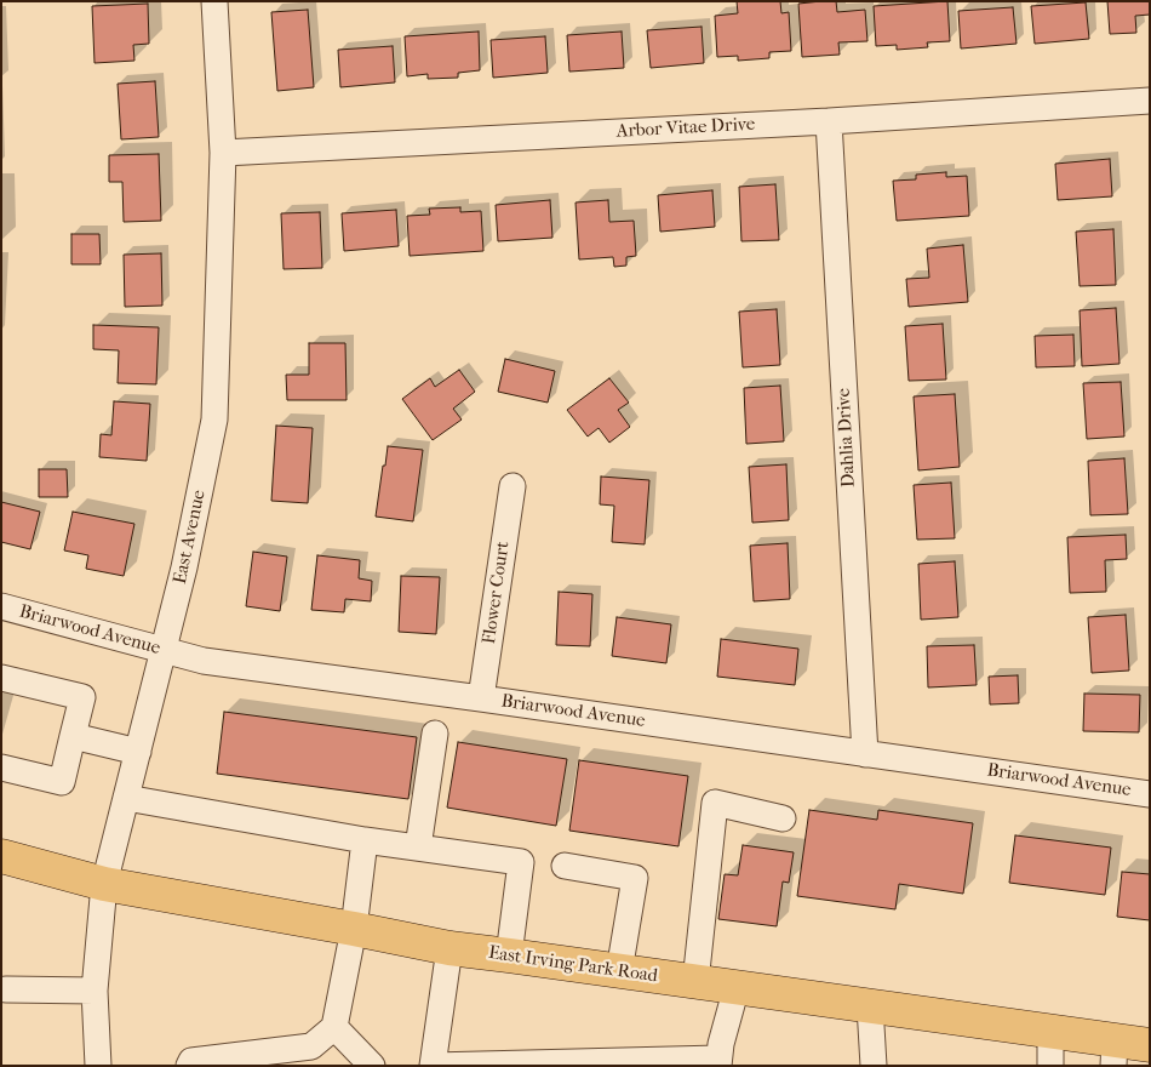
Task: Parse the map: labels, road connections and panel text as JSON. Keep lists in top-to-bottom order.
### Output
{
  "streets": {
    "main road": ["East Irving Park Road"],
    "street": [
      "Arbor Vitae Drive",
      "Dahlia Drive",
      "East Avenue",
      "Flower Court",
      "Briarwood Avenue"
    ]
  },
  "crossings": [
    ["Arbor Vitae Drive", "Dahlia Drive"],
    ["Arbor Vitae Drive", "East Avenue"],
    ["Dahlia Drive", "Briarwood Avenue"],
    ["East Avenue", "Briarwood Avenue"],
    ["East Avenue", "East Irving Park Road"],
    ["Flower Court", "Briarwood Avenue"]
  ]
}
